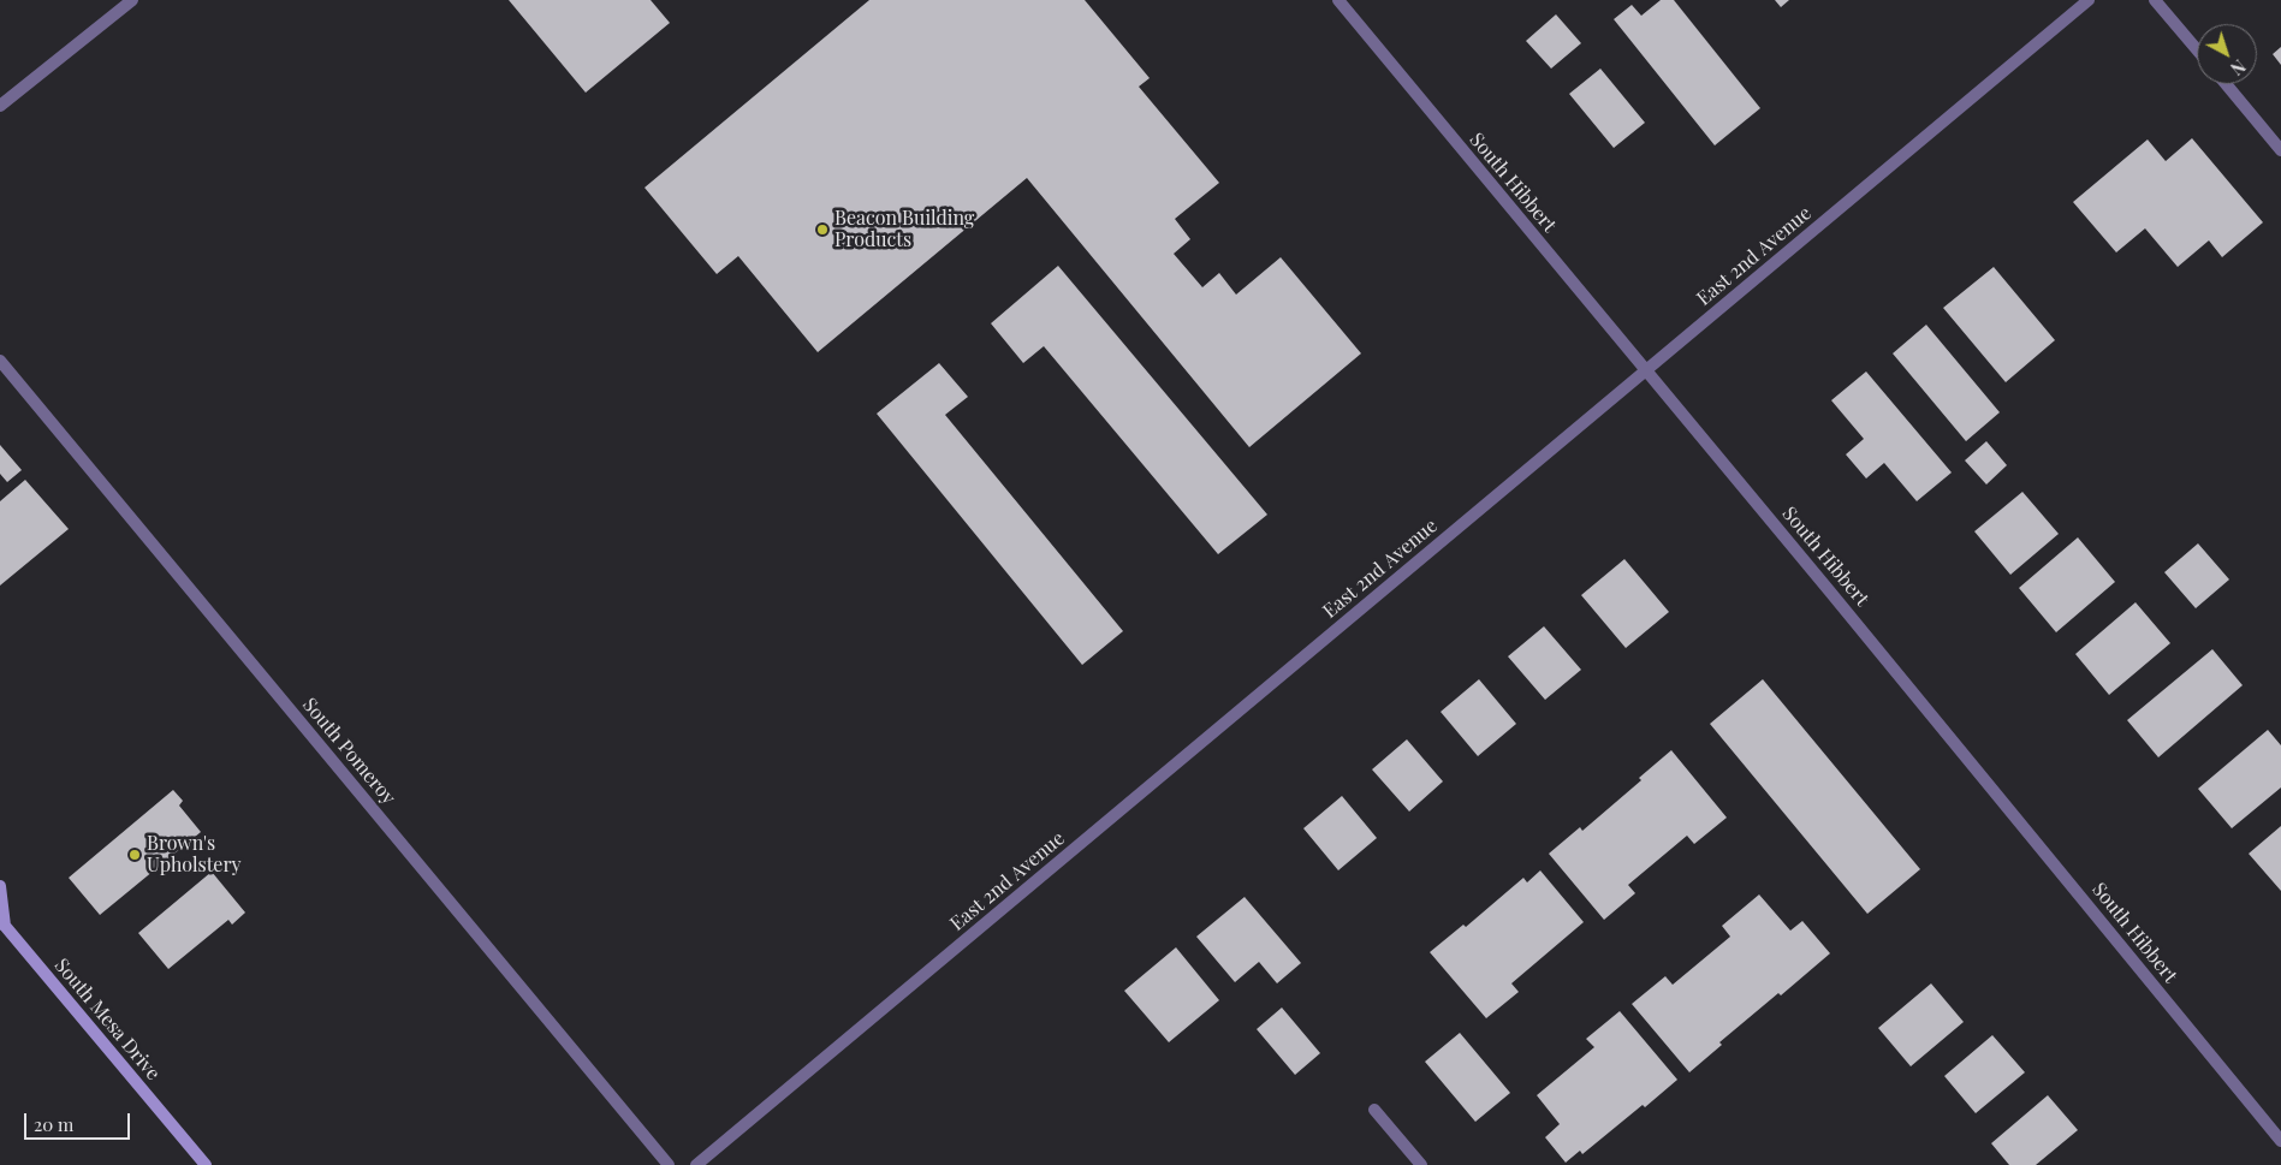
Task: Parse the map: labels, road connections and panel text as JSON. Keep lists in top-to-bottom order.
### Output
{
  "streets": {
    "main road": ["South Mesa Drive"],
    "street": ["South Hibbert", "East 2nd Avenue", "South Pomeroy"]
  },
  "crossings": [
    ["South Hibbert", "East 2nd Avenue"]
  ],
  "places": ["Beacon Building Products", "Brown's Upholstery"],
  "scale_bar": "20 m",
  "north": "bottom right"
}
